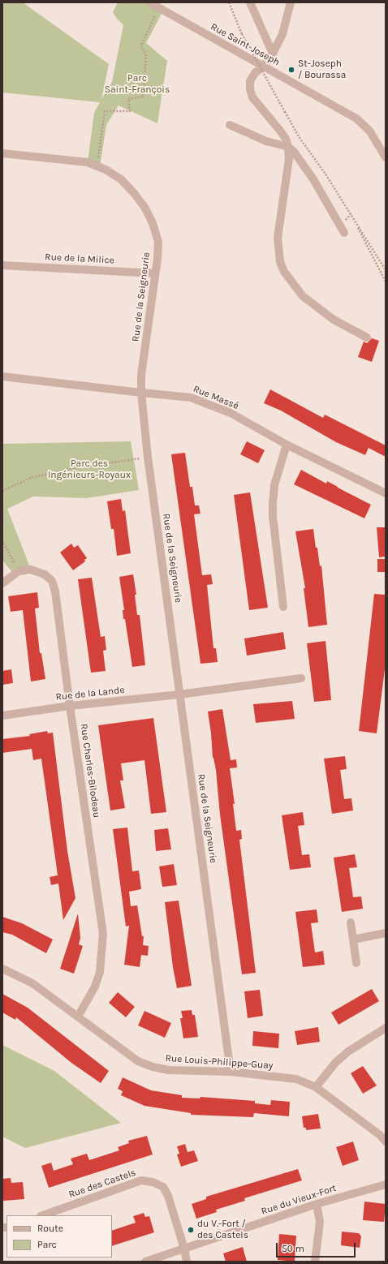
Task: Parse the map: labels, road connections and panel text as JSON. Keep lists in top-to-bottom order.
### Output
{
  "streets": {
    "street": [
      "Rue Saint-Joseph",
      "Rue de la Milice",
      "Rue de la Seigneurie",
      "Rue Massé",
      "Rue de la Lande",
      "Rue Charles-Bilodeau",
      "Rue Louis-Philippe-Guay",
      "Rue des Castels",
      "Rue du Vieux-Fort"
    ]
  },
  "crossings": [
    ["Rue de la Milice", "Rue de la Seigneurie"],
    ["Rue de la Seigneurie", "Rue Massé"],
    ["Rue de la Seigneurie", "Rue de la Lande"],
    ["Rue de la Seigneurie", "Rue Louis-Philippe-Guay"],
    ["Rue de la Lande", "Rue Charles-Bilodeau"],
    ["Rue Charles-Bilodeau", "Rue Louis-Philippe-Guay"],
    ["Rue des Castels", "Rue du Vieux-Fort"]
  ],
  "parks": ["Parc Saint-François", "Parc des Ingénieurs-Royaux"],
  "places": ["St-Joseph / Bourassa", "du V.-Fort / des Castels"],
  "legend": ["Route", "Parc"],
  "scale_bar": "50 m"
}
